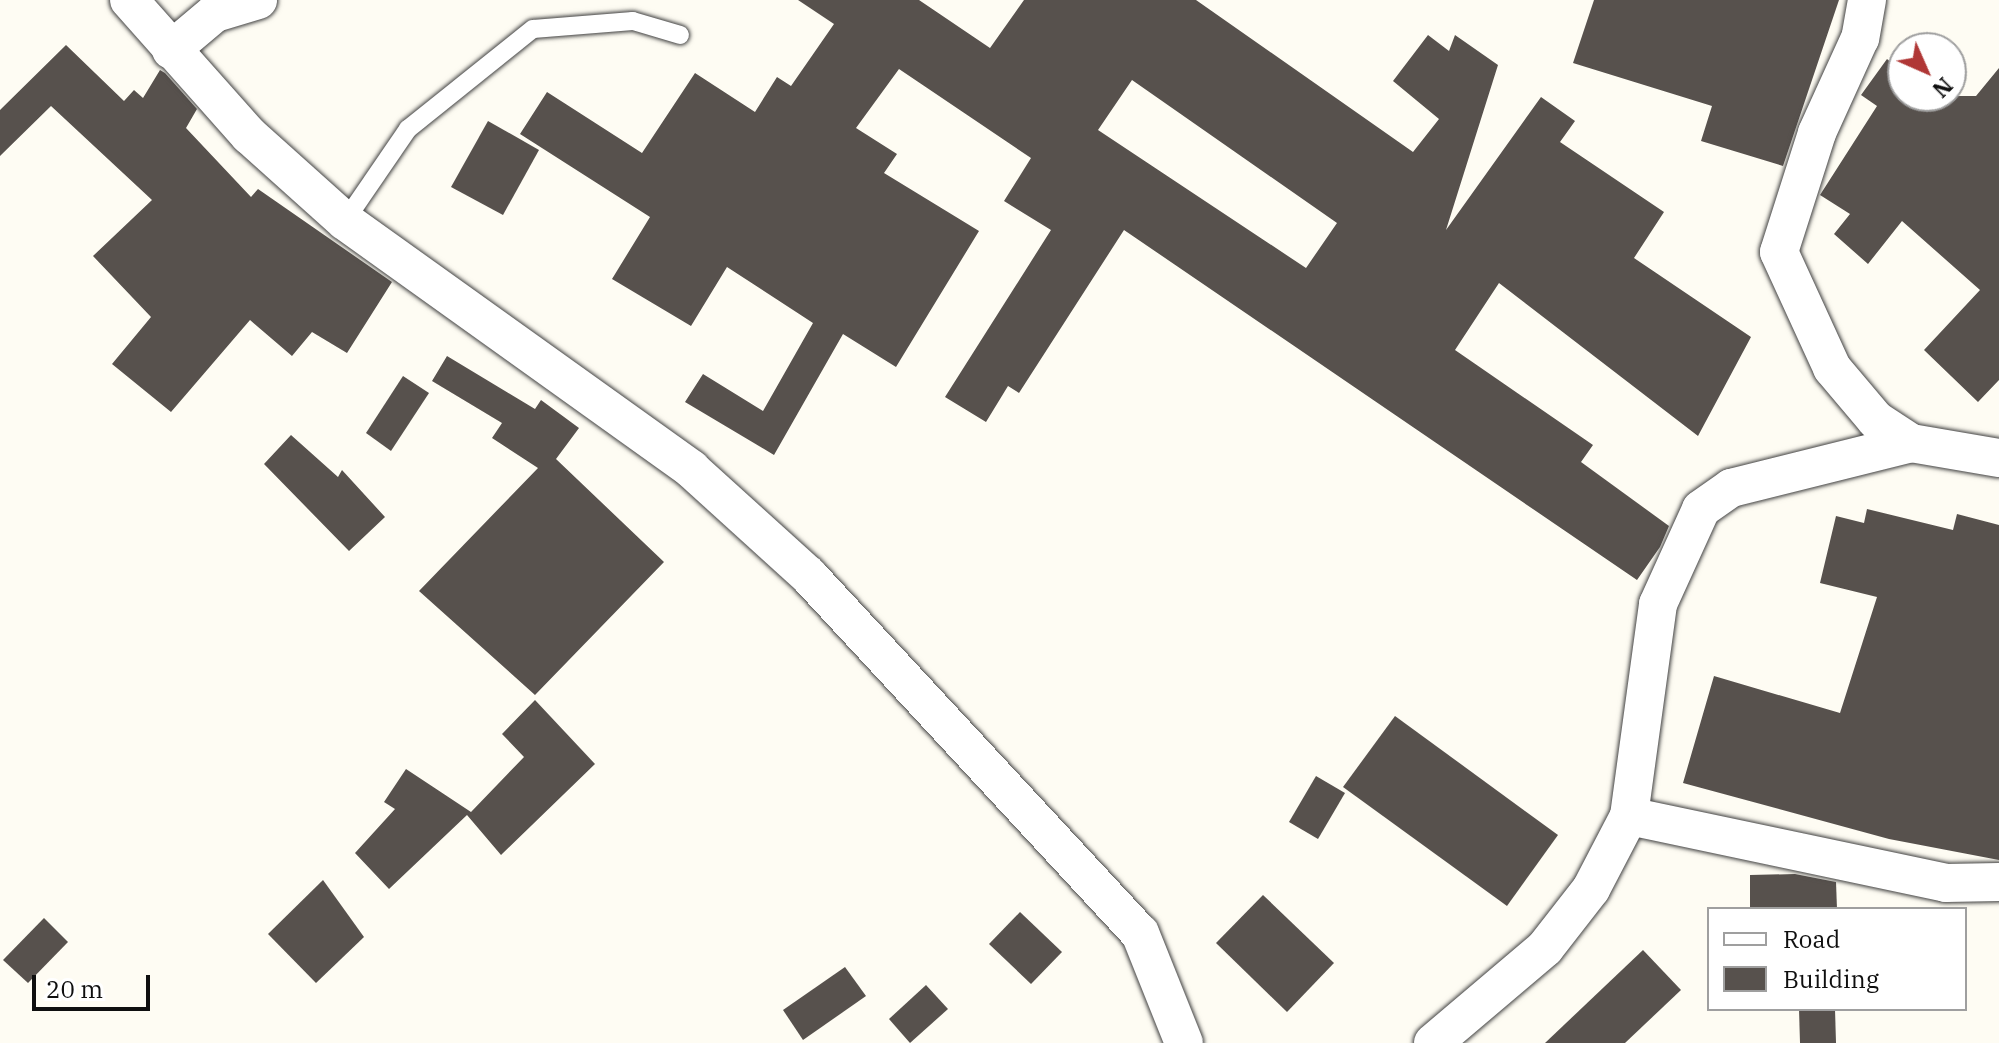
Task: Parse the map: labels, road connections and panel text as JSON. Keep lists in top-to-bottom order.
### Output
{
  "legend": ["Road", "Building"],
  "scale_bar": "20 m",
  "north": "bottom right"
}
